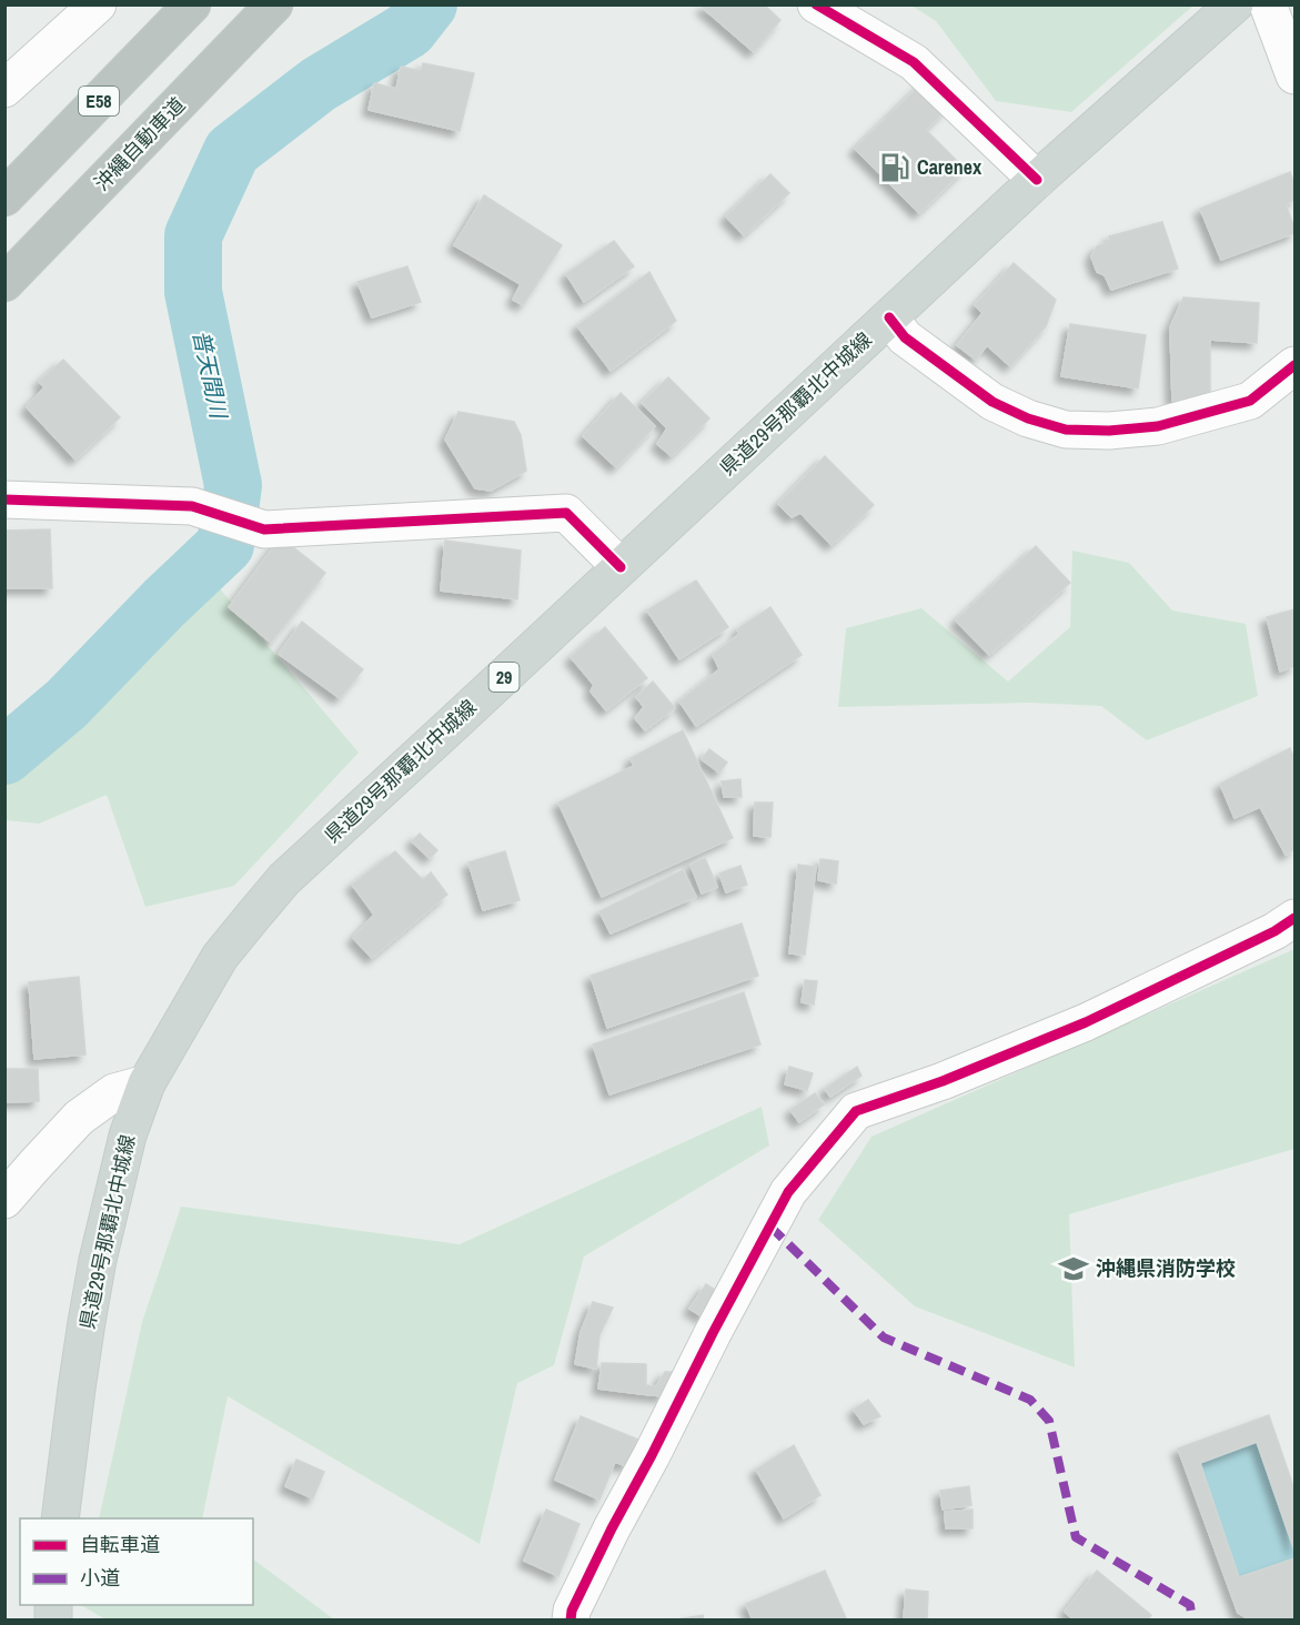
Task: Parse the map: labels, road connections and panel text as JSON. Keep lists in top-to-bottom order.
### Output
{
  "streets": {
    "highway": ["E58", "沖縄自動車道"],
    "main road": ["県道29号那覇北中城線", "29"]
  },
  "water": ["普天間川"],
  "places": {
    "fuel station": ["Carenex"],
    "school or university": ["沖縄県消防学校"]
  },
  "legend": ["自転車道", "小道"]
}
